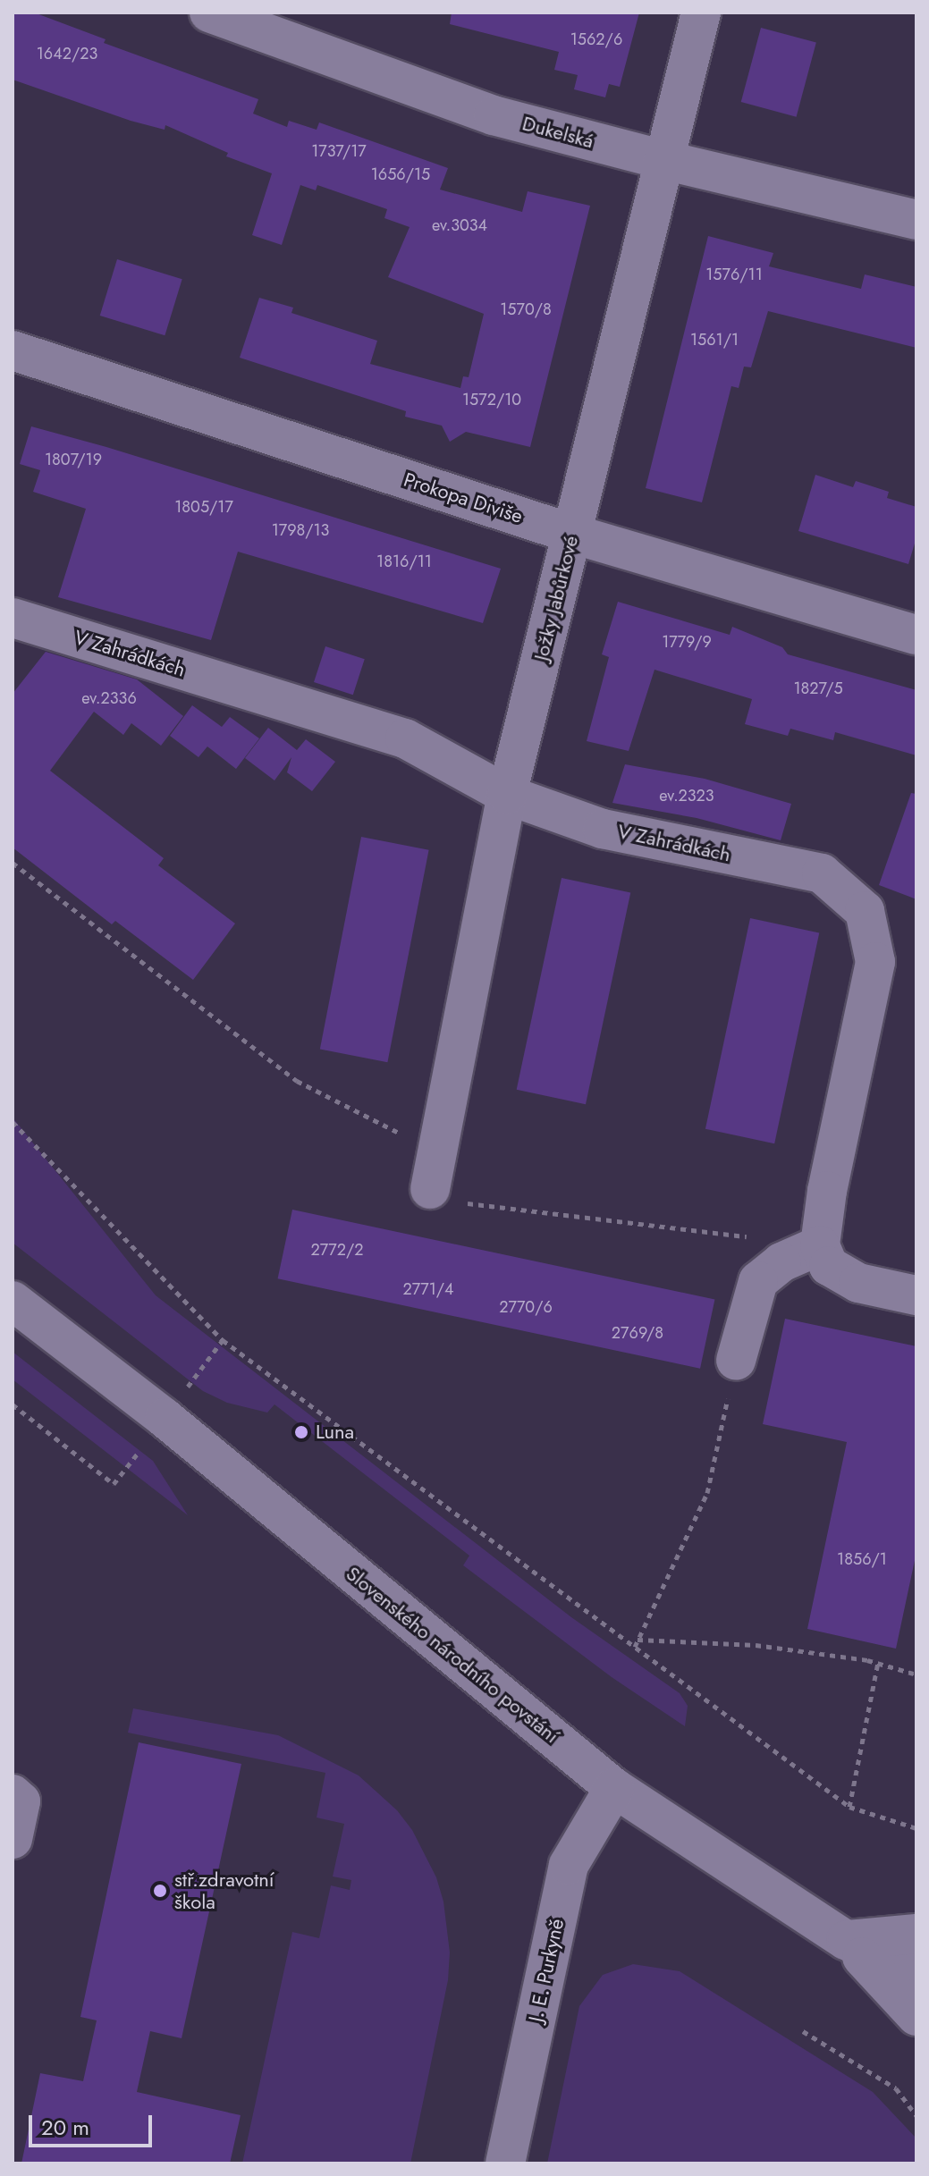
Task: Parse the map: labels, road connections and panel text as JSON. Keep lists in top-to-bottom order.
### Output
{
  "streets": {
    "street": [
      "Dukelská",
      "Prokopa Diviše",
      "Jožky Jabůrkové",
      "V Zahrádkách",
      "Slovenského národního povstání",
      "J. E. Purkyně"
    ]
  },
  "crossings": [
    ["Dukelská", "Jožky Jabůrkové"],
    ["Prokopa Diviše", "Jožky Jabůrkové"],
    ["Jožky Jabůrkové", "V Zahrádkách"],
    ["Slovenského národního povstání", "J. E. Purkyně"]
  ],
  "places": ["Luna", "stř.zdravotní škola"],
  "house_numbers": [
    "1562/6",
    "1642/23",
    "1737/17",
    "1656/15",
    "ev.3034",
    "1576/11",
    "1570/8",
    "1561/1",
    "1572/10",
    "1807/19",
    "1805/17",
    "1798/13",
    "1816/11",
    "1779/9",
    "1827/5",
    "ev.2336",
    "ev.2323",
    "2772/2",
    "2771/4",
    "2770/6",
    "2769/8",
    "1856/1"
  ],
  "scale_bar": "20 m"
}
